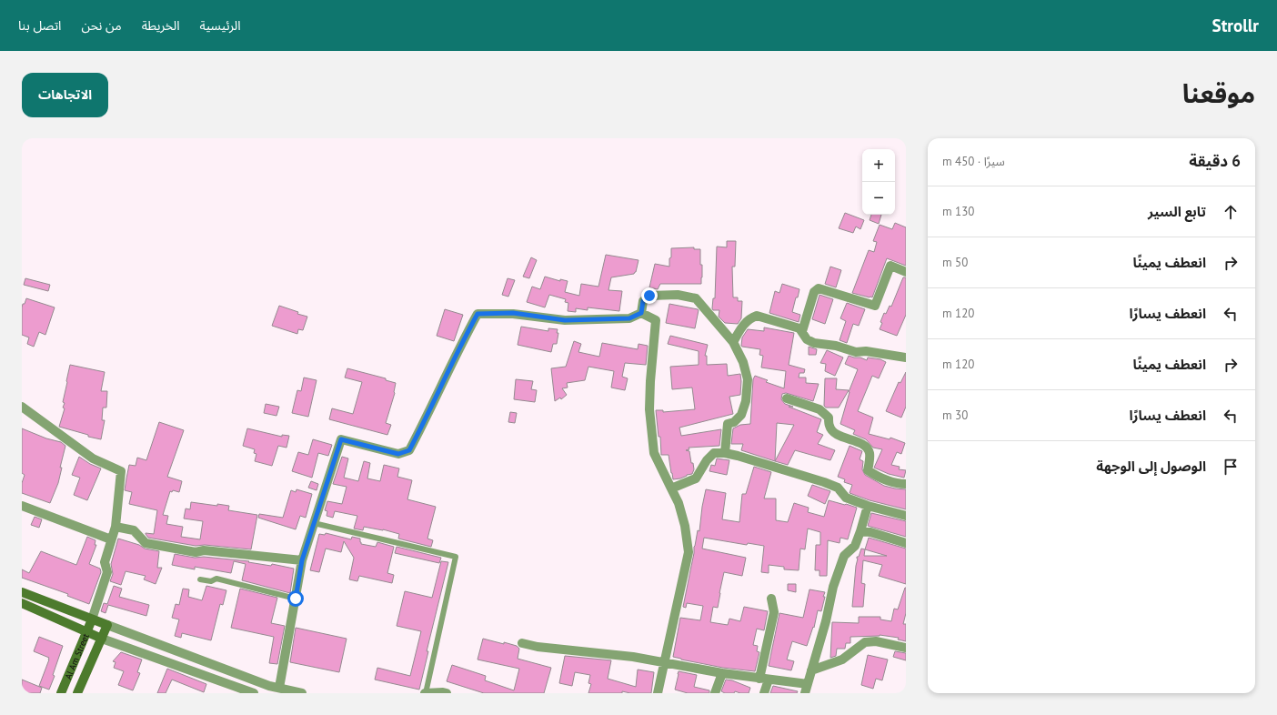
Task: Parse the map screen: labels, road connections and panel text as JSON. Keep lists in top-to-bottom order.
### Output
{
  "streets": {
    "main road": ["Al Am Street"]
  },
  "page": {
    "header": "Strollr",
    "nav": [
      "الرئيسية",
      "الخريطة",
      "من نحن",
      "اتصل بنا"
    ],
    "title": "موقعنا",
    "buttons": "الاتجاهات",
    "heading": ["6 دقيقة", "سيرًا · 450 m"],
    "map_buttons": ["+", "−"],
    "list": [
      ["تابع السير", "130 m"],
      ["انعطف يمينًا", "50 m"],
      ["انعطف يسارًا", "120 m"],
      ["انعطف يمينًا", "120 m"],
      ["انعطف يسارًا", "30 m"],
      "الوصول إلى الوجهة"
    ]
  }
}
